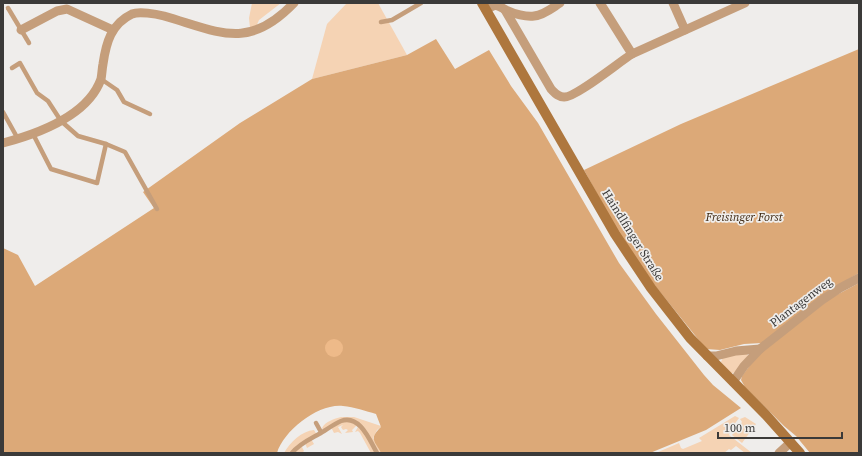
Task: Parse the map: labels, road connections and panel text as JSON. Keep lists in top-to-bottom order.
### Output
{
  "streets": {
    "street": ["Haindlfinger Straße", "Plantagenweg"]
  },
  "crossings": [
    ["Haindlfinger Straße", "Plantagenweg"]
  ],
  "parks": ["Freisinger Forst"],
  "scale_bar": "100 m"
}
